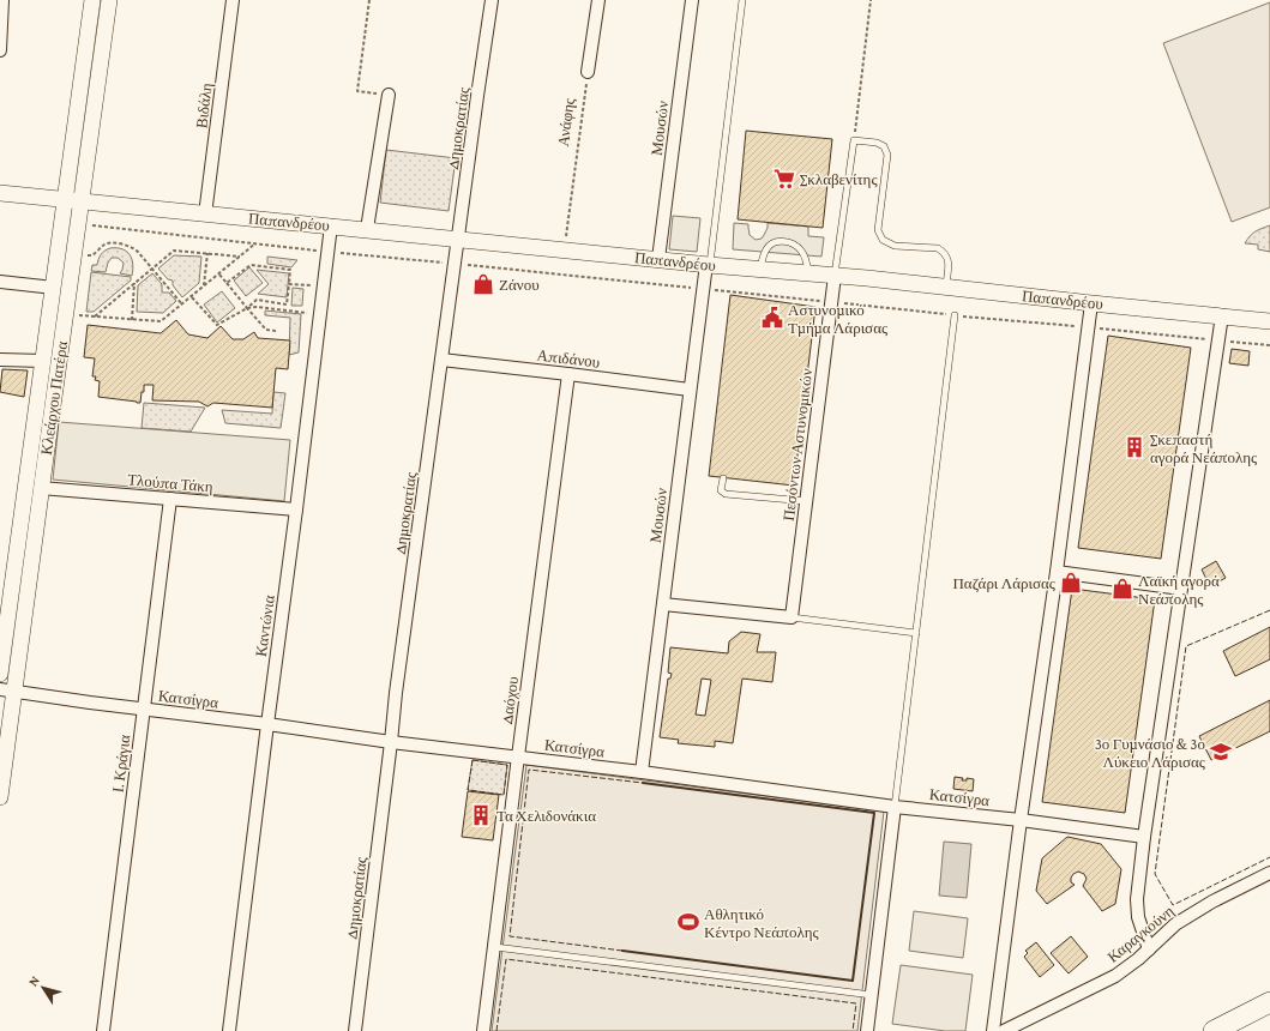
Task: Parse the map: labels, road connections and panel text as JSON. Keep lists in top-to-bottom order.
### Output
{
  "streets": {
    "street": [
      "Βιδάλη",
      "Δημοκρατίας",
      "Μουσών",
      "Παπανδρέου",
      "Απιδάνου",
      "Κλεάρχου Πατέρα",
      "Πεσόντων Αστυνομικών",
      "Τλούπα Τάκη",
      "Καντώνια",
      "Κατσίγρα",
      "Δαόχου",
      "Ι. Κράγια",
      "Καραγκούνη"
    ],
    "path": ["Ανάφης"]
  },
  "crossings": [
    ["Βιδάλη", "Παπανδρέου"],
    ["Ανάφης", "Παπανδρέου"],
    ["Δημοκρατίας", "Παπανδρέου"],
    ["Δημοκρατίας", "Απιδάνου"],
    ["Δημοκρατίας", "Κατσίγρα"],
    ["Μουσών", "Παπανδρέου"],
    ["Μουσών", "Απιδάνου"],
    ["Μουσών", "Κατσίγρα"],
    ["Παπανδρέου", "Κλεάρχου Πατέρα"],
    ["Παπανδρέου", "Πεσόντων Αστυνομικών"],
    ["Παπανδρέου", "Καντώνια"],
    ["Απιδάνου", "Δαόχου"],
    ["Κλεάρχου Πατέρα", "Τλούπα Τάκη"],
    ["Κλεάρχου Πατέρα", "Κατσίγρα"],
    ["Τλούπα Τάκη", "Καντώνια"],
    ["Τλούπα Τάκη", "Ι. Κράγια"],
    ["Καντώνια", "Κατσίγρα"],
    ["Κατσίγρα", "Δαόχου"],
    ["Κατσίγρα", "Ι. Κράγια"]
  ],
  "places": {
    "supermarket": ["Σκλαβενίτης"],
    "shop": ["Ζάνου", "Παζάρι Λάρισας", "Λαϊκή αγορά Νεάπολης"],
    "public building": ["Αστυνομικό Τμήμα Λάρισας"],
    "building": ["Σκεπαστή αγορά Νεάπολης", "Τα Χελιδονάκια"],
    "school or university": ["3ο Γυμνάσιο & 3ο Λύκειο Λάρισας"],
    "sports": ["Αθλητικό Κέντρο Νεάπολης"]
  },
  "north": "top left"
}
